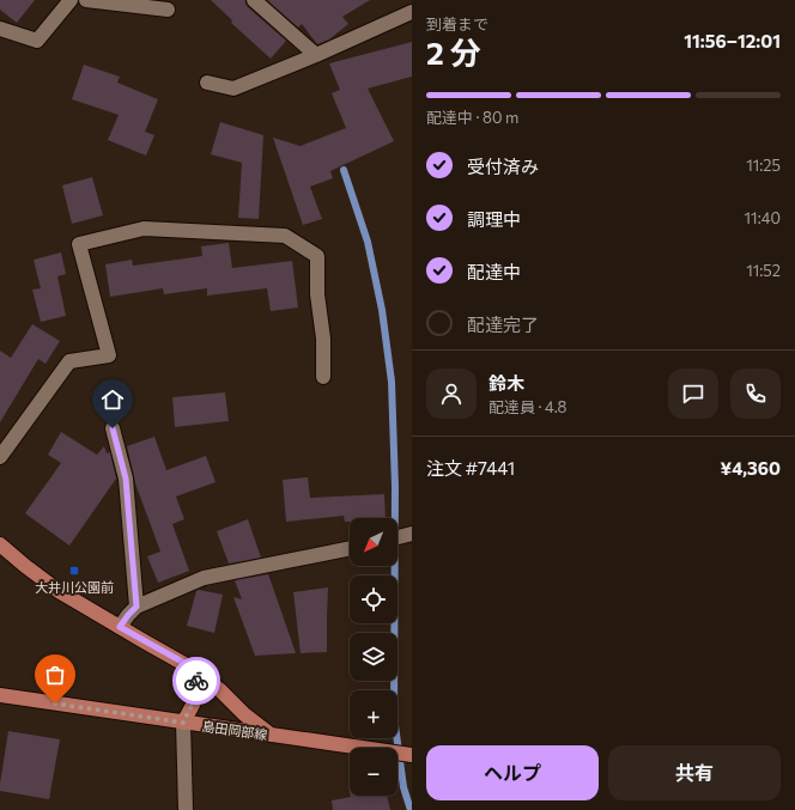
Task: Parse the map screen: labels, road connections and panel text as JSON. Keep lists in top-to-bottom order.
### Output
{
  "streets": {
    "main road": ["島田岡部線"]
  },
  "places": {
    "transit": ["大井川公園前"]
  },
  "north": "bottom left",
  "page": {
    "heading": ["2 分", "到着まで", "11:56–12:01"],
    "panel": [
      "鈴木",
      "配達員 · 4.8",
      "注文 #7441",
      "¥4,360"
    ],
    "bar": "配達中 · 80 m",
    "list": [
      ["受付済み", "11:25"],
      ["調理中", "11:40"],
      ["配達中", "11:52"],
      "配達完了"
    ],
    "map_buttons": ["+", "−"],
    "buttons": ["ヘルプ", "共有"]
  }
}
